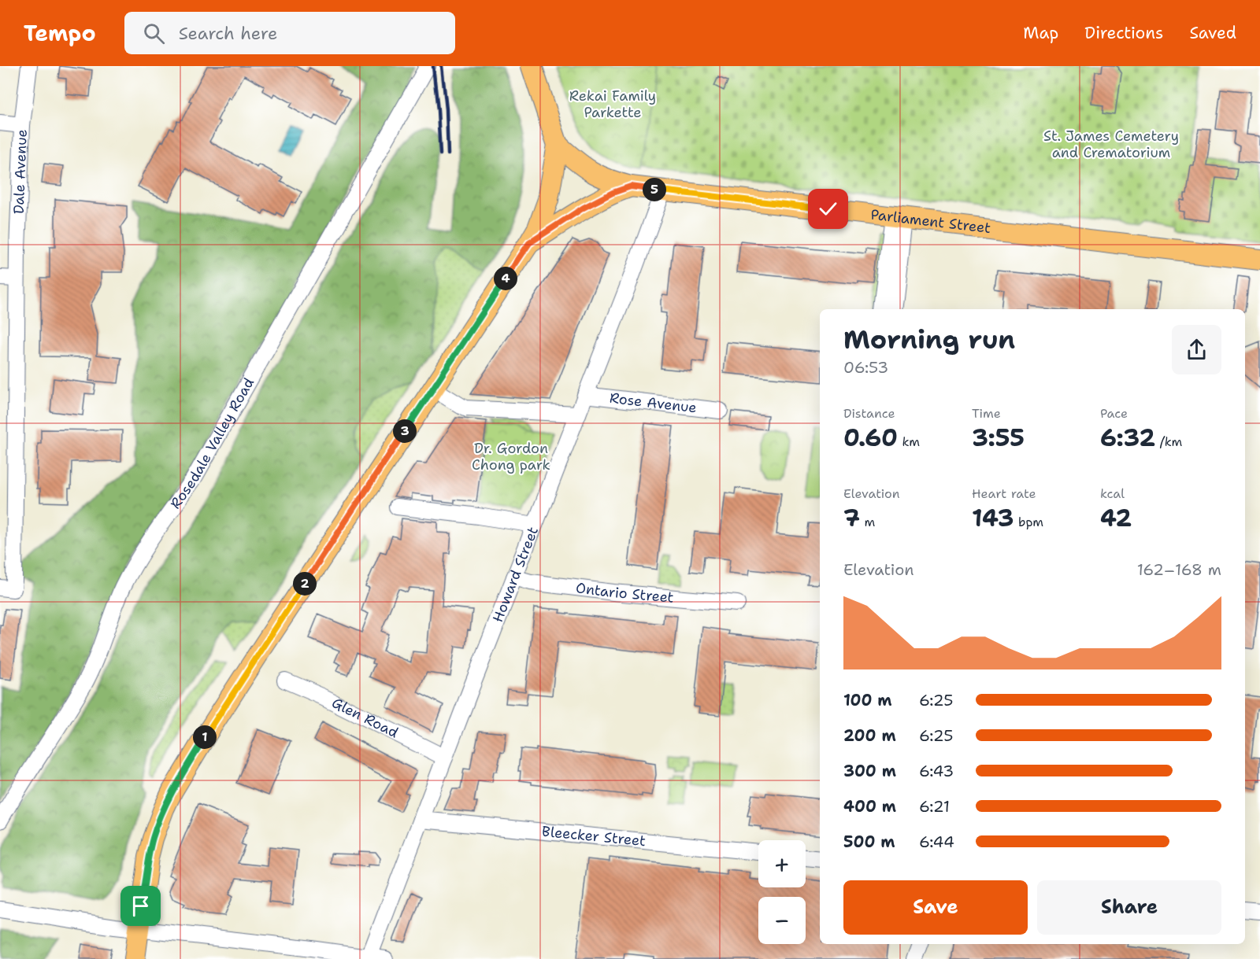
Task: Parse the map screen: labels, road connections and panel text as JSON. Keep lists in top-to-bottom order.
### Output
{
  "streets": {
    "main road": ["Parliament Street"],
    "street": [
      "Dale Avenue",
      "Rose Avenue",
      "Rosedale Valley Road",
      "Howard Street",
      "Ontario Street",
      "Glen Road",
      "Bleecker Street"
    ]
  },
  "crossings": [
    ["Parliament Street", "Howard Street"],
    ["Rose Avenue", "Howard Street"],
    ["Howard Street", "Ontario Street"],
    ["Howard Street", "Glen Road"],
    ["Howard Street", "Bleecker Street"]
  ],
  "parks": ["Rekai Family Parkette", "St. James Cemetery and Crematorium", "Dr. Gordon Chong park"],
  "page": {
    "header": "Tempo",
    "search": "Search here",
    "nav": ["Map", "Directions", "Saved"],
    "pins": [
      "5",
      "4",
      "3",
      "2",
      "1"
    ],
    "heading": ["Morning run", "06:53"],
    "stats": [
      ["Distance", "0.60 km"],
      ["Time", "3:55"],
      ["Pace", "6:32 /km"],
      ["Elevation", "7 m"],
      ["Heart rate", "143 bpm"],
      ["kcal", "42"]
    ],
    "chart": ["Elevation", "162–168 m"],
    "list": [
      {
        "name": "100 m",
        "note": "6:25"
      },
      {
        "name": "200 m",
        "note": "6:25"
      },
      {
        "name": "300 m",
        "note": "6:43"
      },
      {
        "name": "400 m",
        "note": "6:21"
      },
      {
        "name": "500 m",
        "note": "6:44"
      }
    ],
    "map_buttons": ["+", "−"],
    "buttons": ["Save", "Share"]
  }
}
